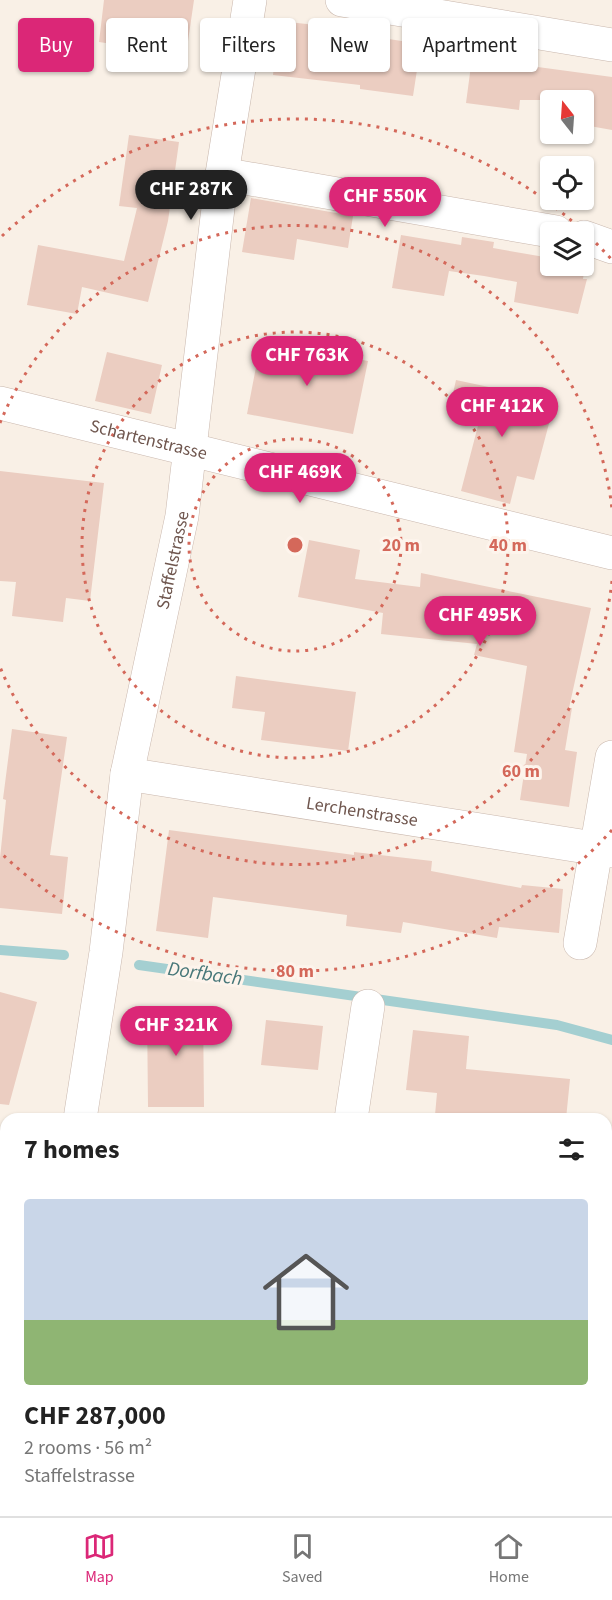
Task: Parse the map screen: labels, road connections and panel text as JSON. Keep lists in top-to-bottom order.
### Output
{
  "streets": {
    "street": ["Schartenstrasse", "Staffelstrasse", "Lerchenstrasse"]
  },
  "crossings": [
    ["Schartenstrasse", "Staffelstrasse"],
    ["Staffelstrasse", "Lerchenstrasse"]
  ],
  "water": ["Dorfbach"],
  "north": "top",
  "page": {
    "chip": [
      "Buy",
      "Rent",
      "Filters",
      "New",
      "Apartment"
    ],
    "price": [
      "CHF 287K",
      "CHF 550K",
      "CHF 763K",
      "CHF 412K",
      "CHF 469K",
      "CHF 495K",
      "CHF 321K"
    ],
    "heading": "7 homes",
    "list": [
      {
        "name": "CHF 287,000",
        "note": "2 rooms · 56 m² · Staffelstrasse"
      }
    ],
    "tabs": ["Map", "Saved", "Home"]
  },
  "rings": [
    "20 m",
    "40 m",
    "60 m",
    "80 m"
  ]
}
